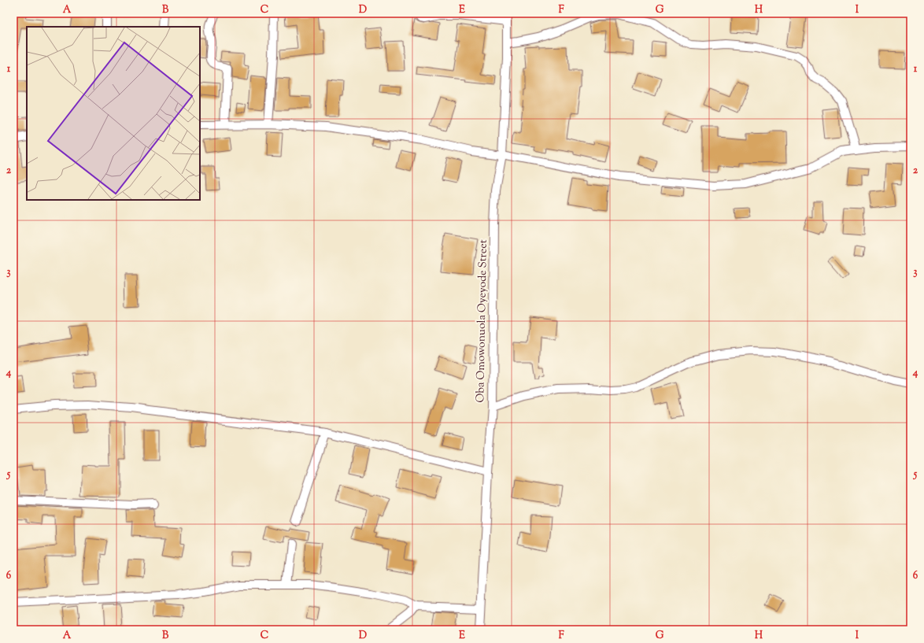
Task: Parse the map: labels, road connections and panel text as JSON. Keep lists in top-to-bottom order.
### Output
{
  "streets": {
    "street": ["Oba Omowonuola Oyeyode Street"]
  },
  "grid": {
    "columns": [
      "A",
      "B",
      "C",
      "D",
      "E",
      "F",
      "G",
      "H",
      "I"
    ],
    "rows": [
      "1",
      "2",
      "3",
      "4",
      "5",
      "6"
    ]
  }
}
